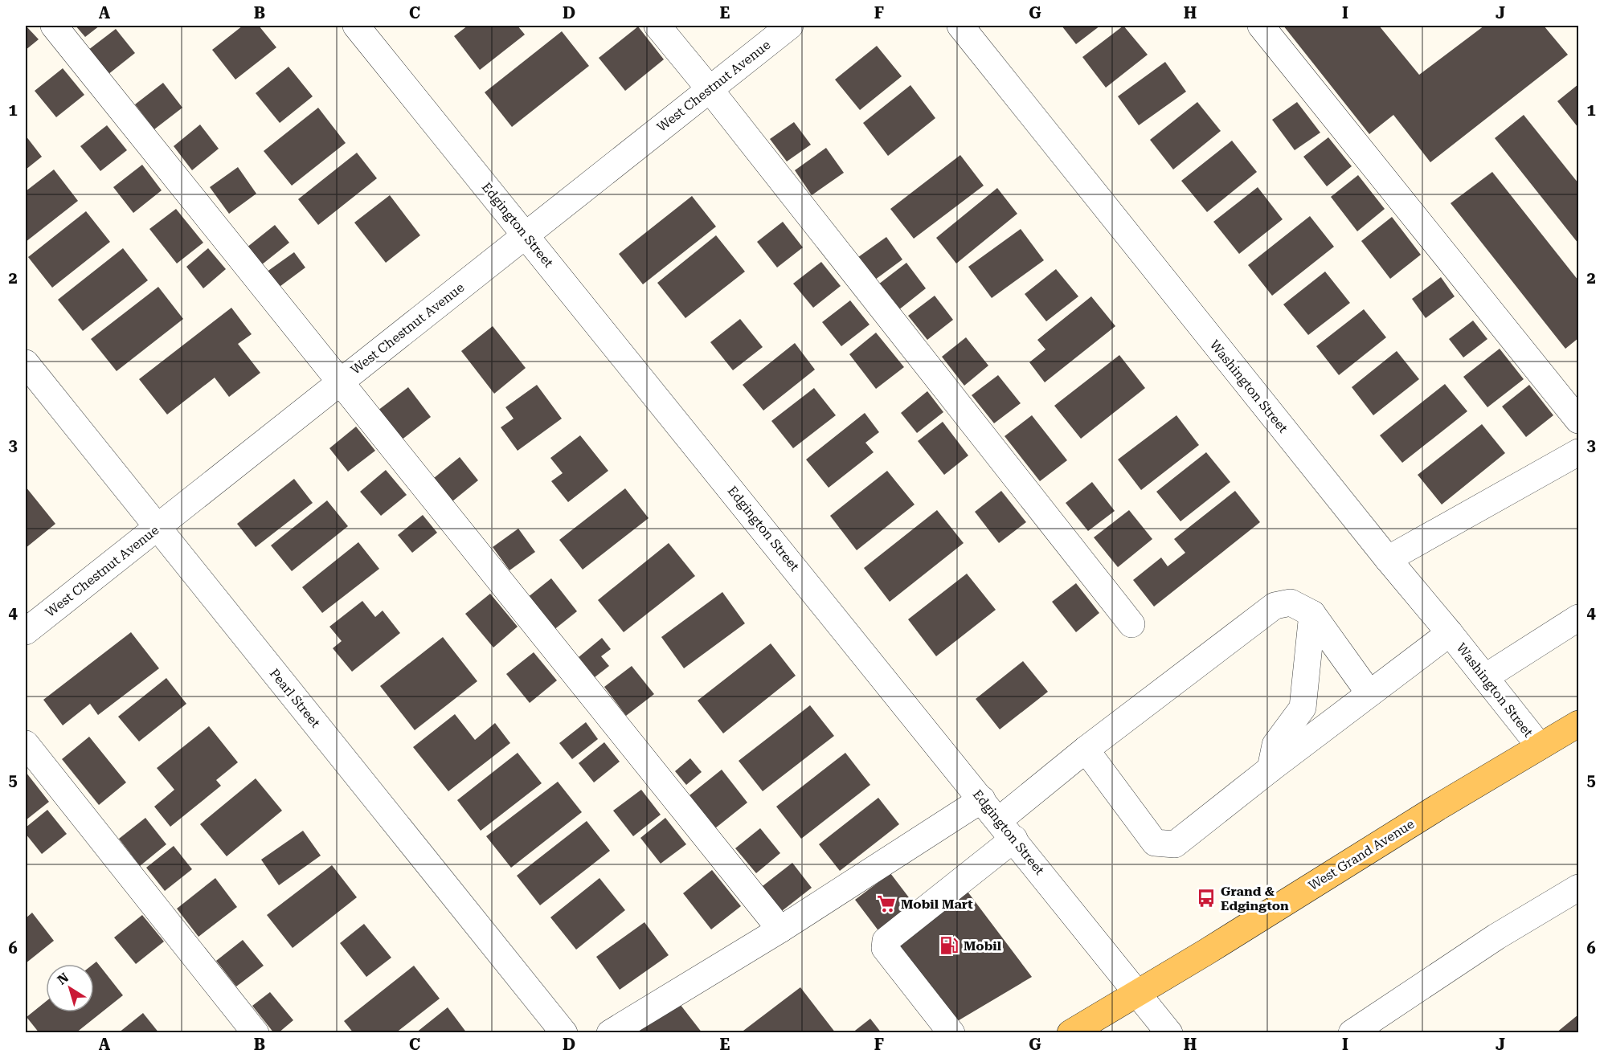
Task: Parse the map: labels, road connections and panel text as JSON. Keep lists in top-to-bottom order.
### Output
{
  "streets": {
    "main road": ["West Grand Avenue"],
    "street": [
      "West Chestnut Avenue",
      "Edgington Street",
      "Washington Street",
      "Pearl Street"
    ]
  },
  "crossings": [
    ["West Chestnut Avenue", "Edgington Street"],
    ["West Chestnut Avenue", "Pearl Street"],
    ["Edgington Street", "West Grand Avenue"],
    ["Washington Street", "West Grand Avenue"]
  ],
  "places": {
    "bus stop": ["Grand & Edgington"],
    "supermarket": ["Mobil Mart"],
    "fuel station": ["Mobil"]
  },
  "north": "top left",
  "grid": {
    "columns": [
      "A",
      "B",
      "C",
      "D",
      "E",
      "F",
      "G",
      "H",
      "I",
      "J"
    ],
    "rows": [
      "1",
      "2",
      "3",
      "4",
      "5",
      "6"
    ]
  }
}
